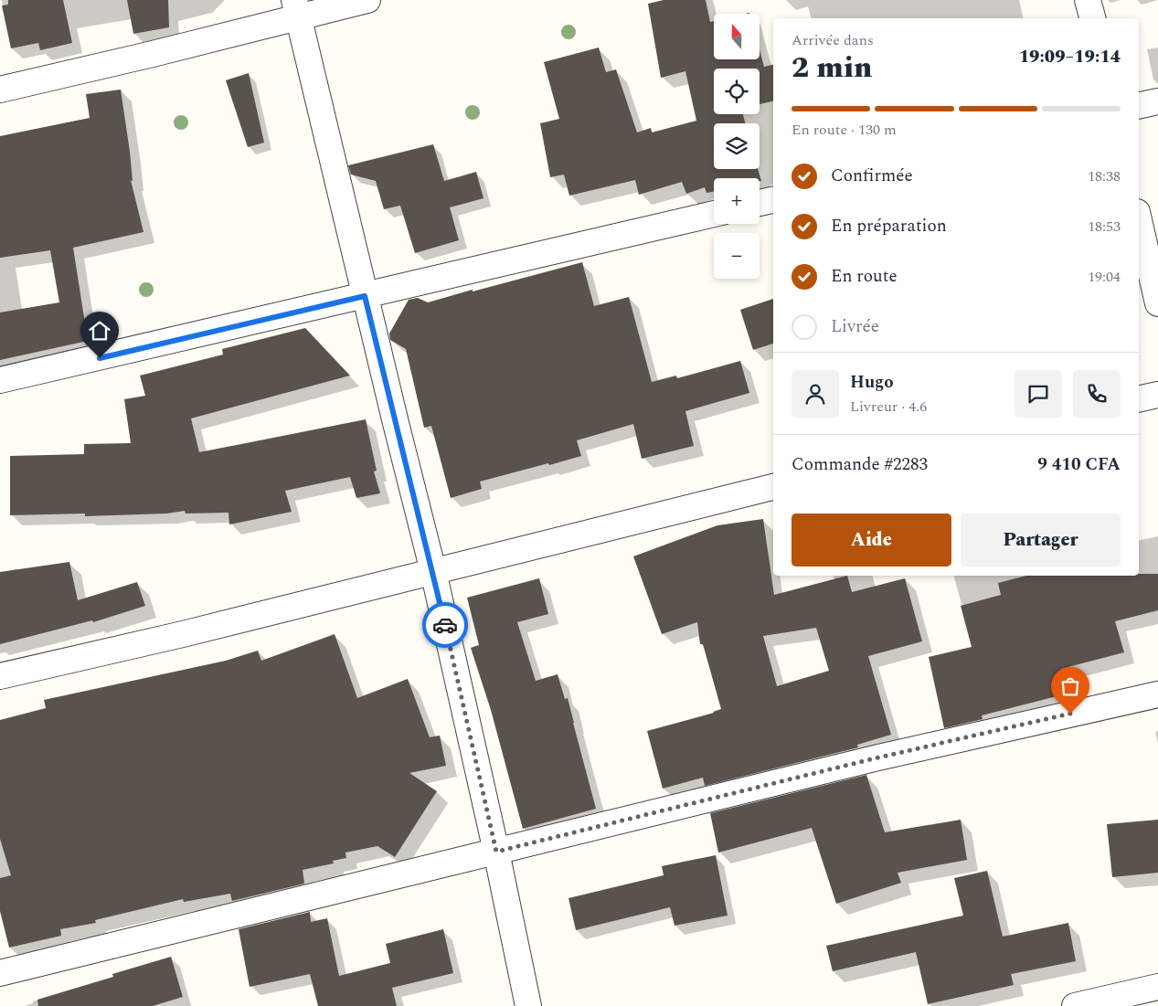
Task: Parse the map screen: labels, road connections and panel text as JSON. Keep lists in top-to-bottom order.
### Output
{
  "north": "top",
  "page": {
    "map_buttons": ["+", "−"],
    "heading": ["2 min", "Arrivée dans", "19:09–19:14"],
    "panel": [
      "Hugo",
      "Livreur · 4.6",
      "Commande #2283",
      "9 410 CFA"
    ],
    "bar": "En route · 130 m",
    "list": [
      ["Confirmée", "18:38"],
      ["En préparation", "18:53"],
      ["En route", "19:04"],
      "Livrée"
    ],
    "buttons": ["Aide", "Partager"]
  }
}
